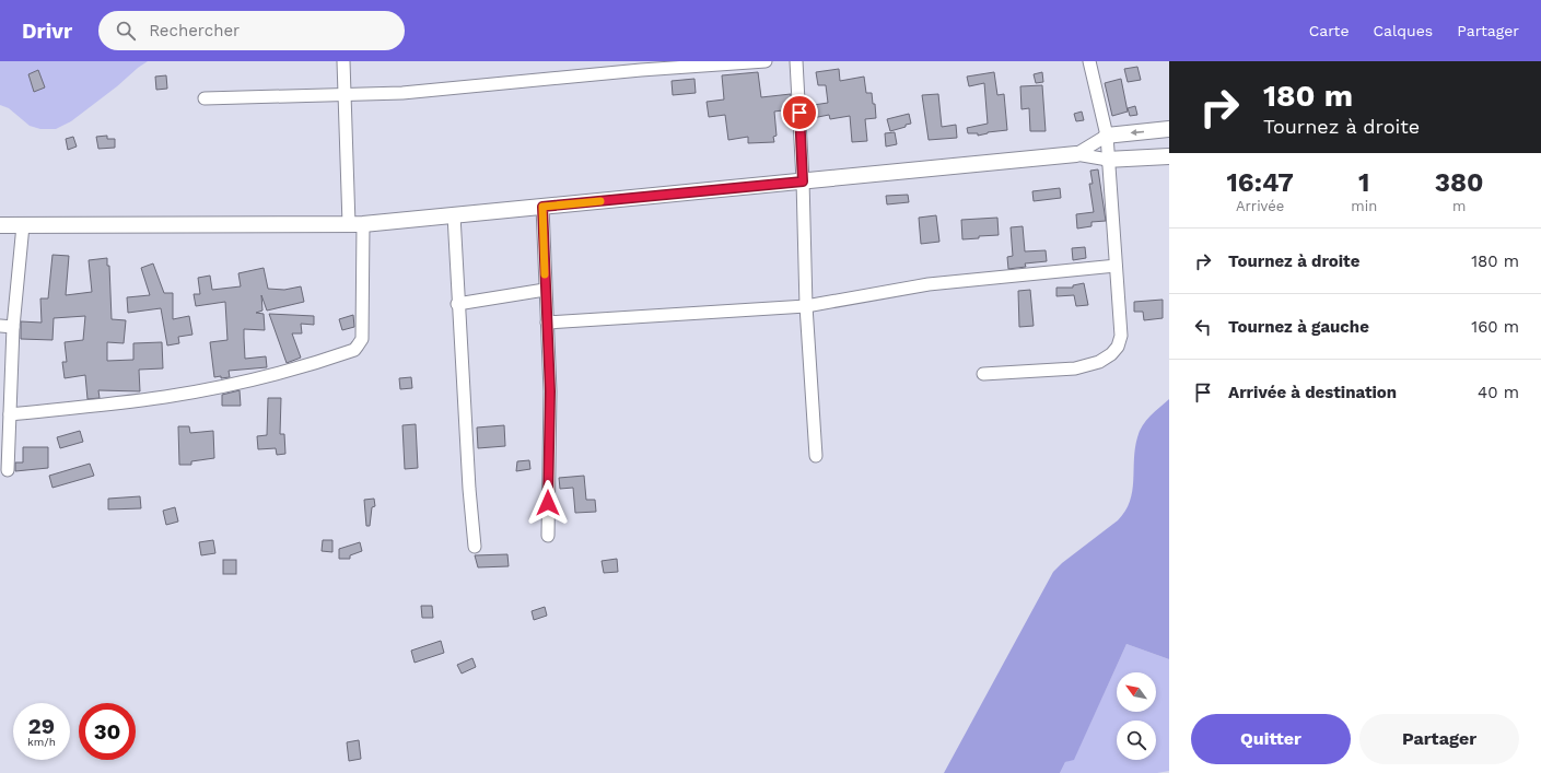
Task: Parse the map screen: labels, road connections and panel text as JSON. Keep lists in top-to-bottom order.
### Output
{
  "north": "top left",
  "page": {
    "header": "Drivr",
    "search": "Rechercher",
    "nav": ["Carte", "Calques", "Partager"],
    "turn": ["180 m", "Tournez à droite"],
    "eta": [
      "16:47",
      "Arrivée",
      "1",
      "min",
      "380",
      "m"
    ],
    "list": [
      {
        "name": "Tournez à droite",
        "value": "180 m"
      },
      {
        "name": "Tournez à gauche",
        "value": "160 m"
      },
      {
        "name": "Arrivée à destination",
        "value": "40 m"
      }
    ],
    "speed": "29 km/h",
    "limit": "30",
    "buttons": ["Quitter", "Partager"]
  }
}
